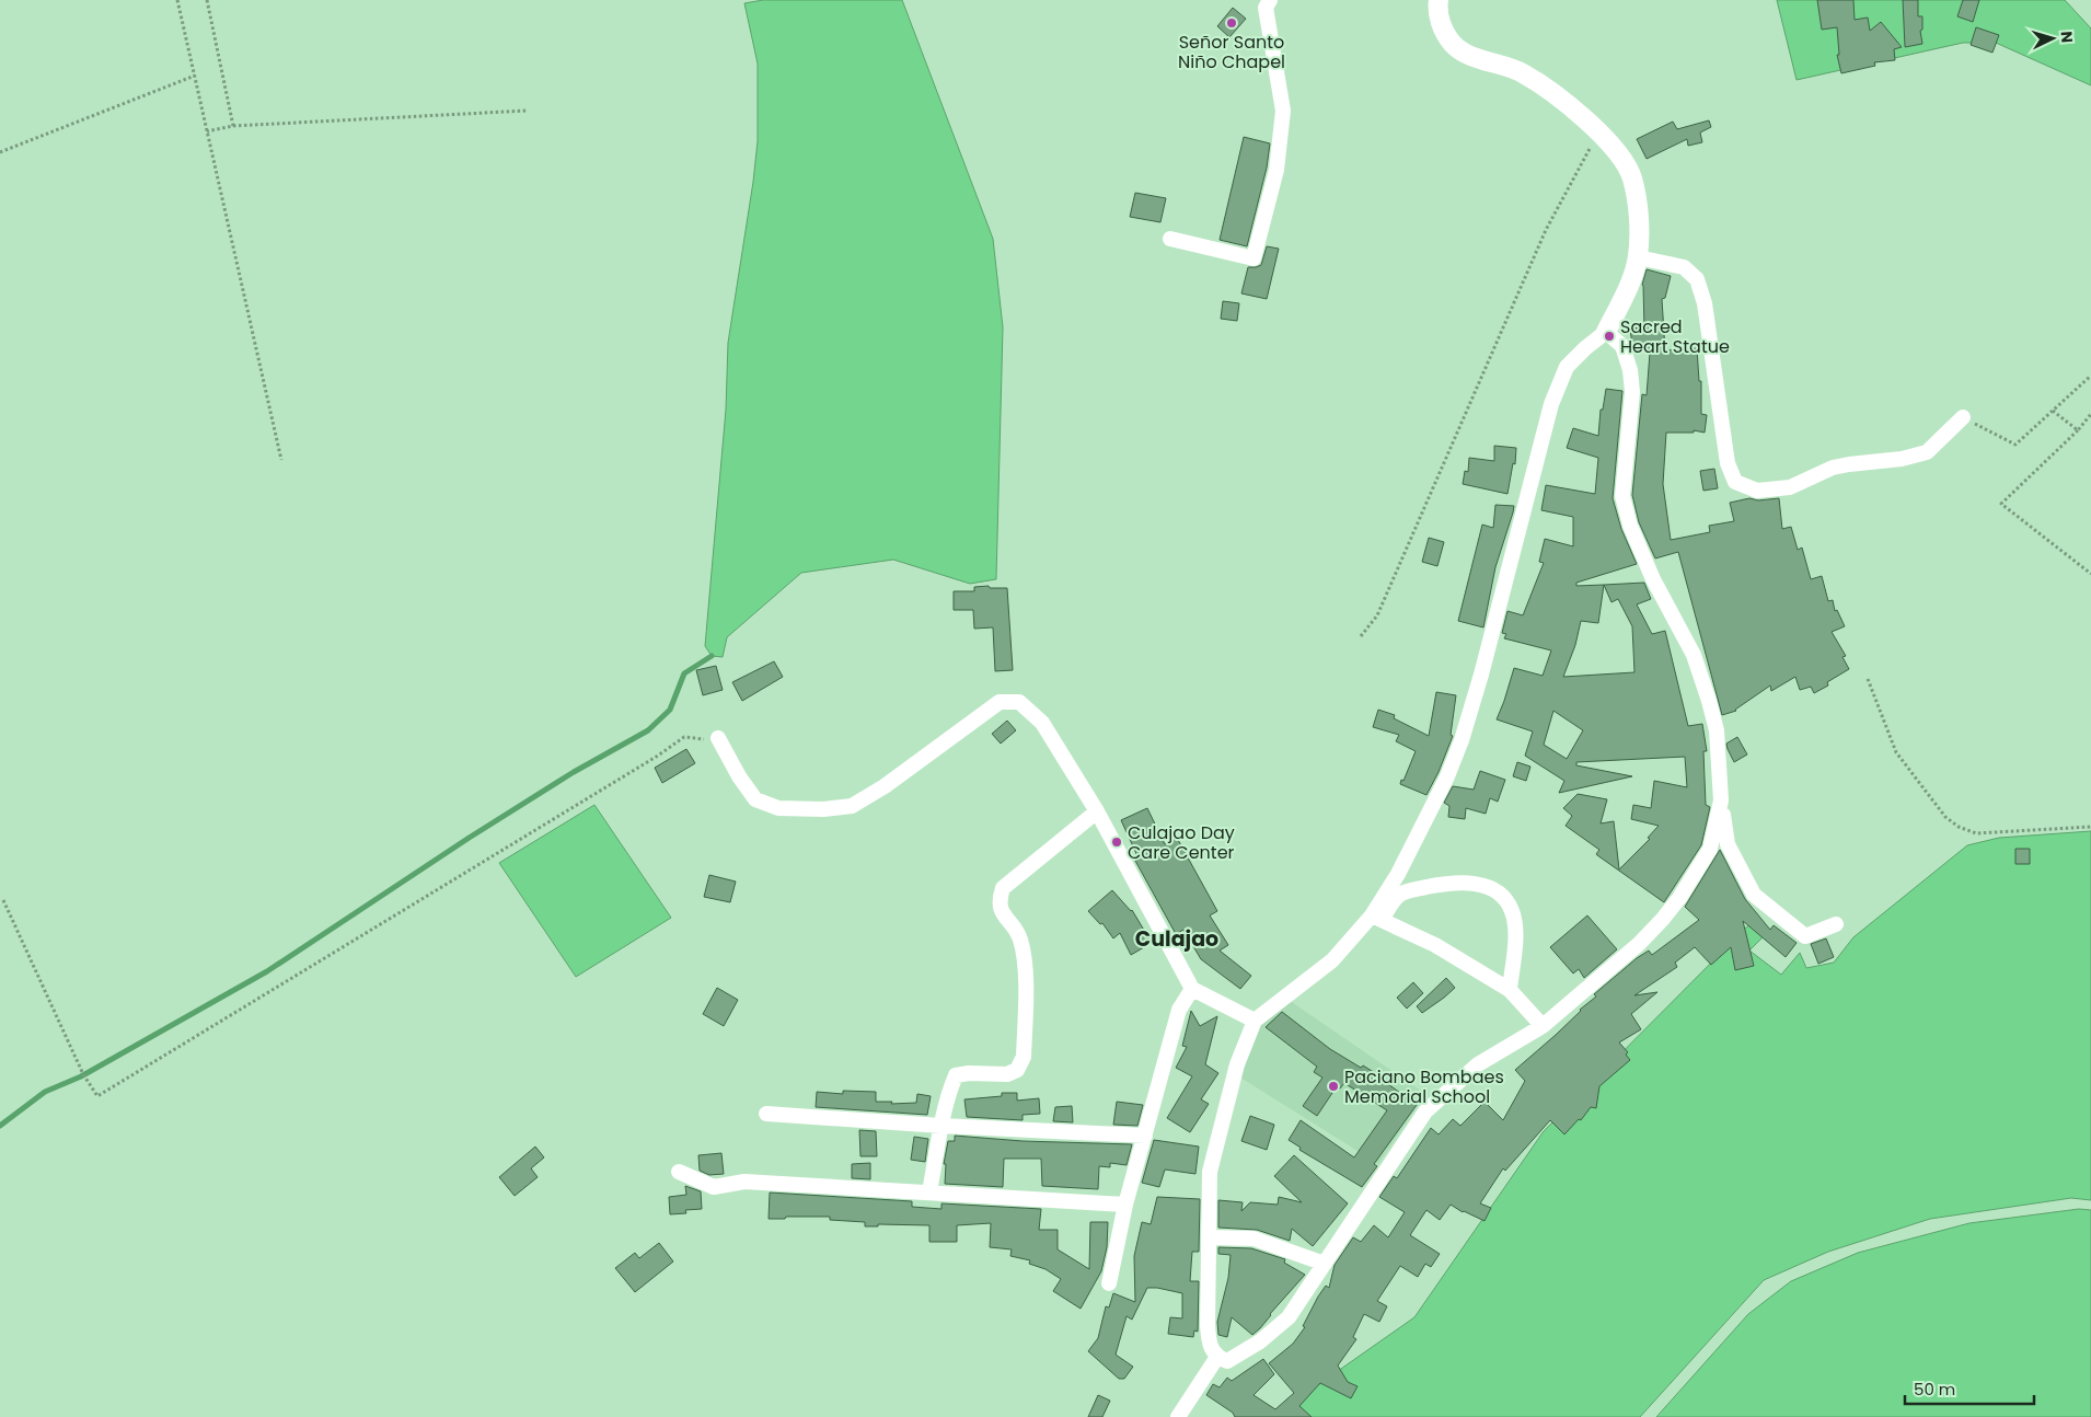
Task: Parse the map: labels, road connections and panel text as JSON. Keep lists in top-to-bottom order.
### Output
{
  "districts": ["Culajao"],
  "places": [
    "Señor Santo Niño Chapel",
    "Sacred Heart Statue",
    "Culajao Day Care Center",
    "Paciano Bombaes Memorial School"
  ],
  "scale_bar": "50 m",
  "north": "right"
}
